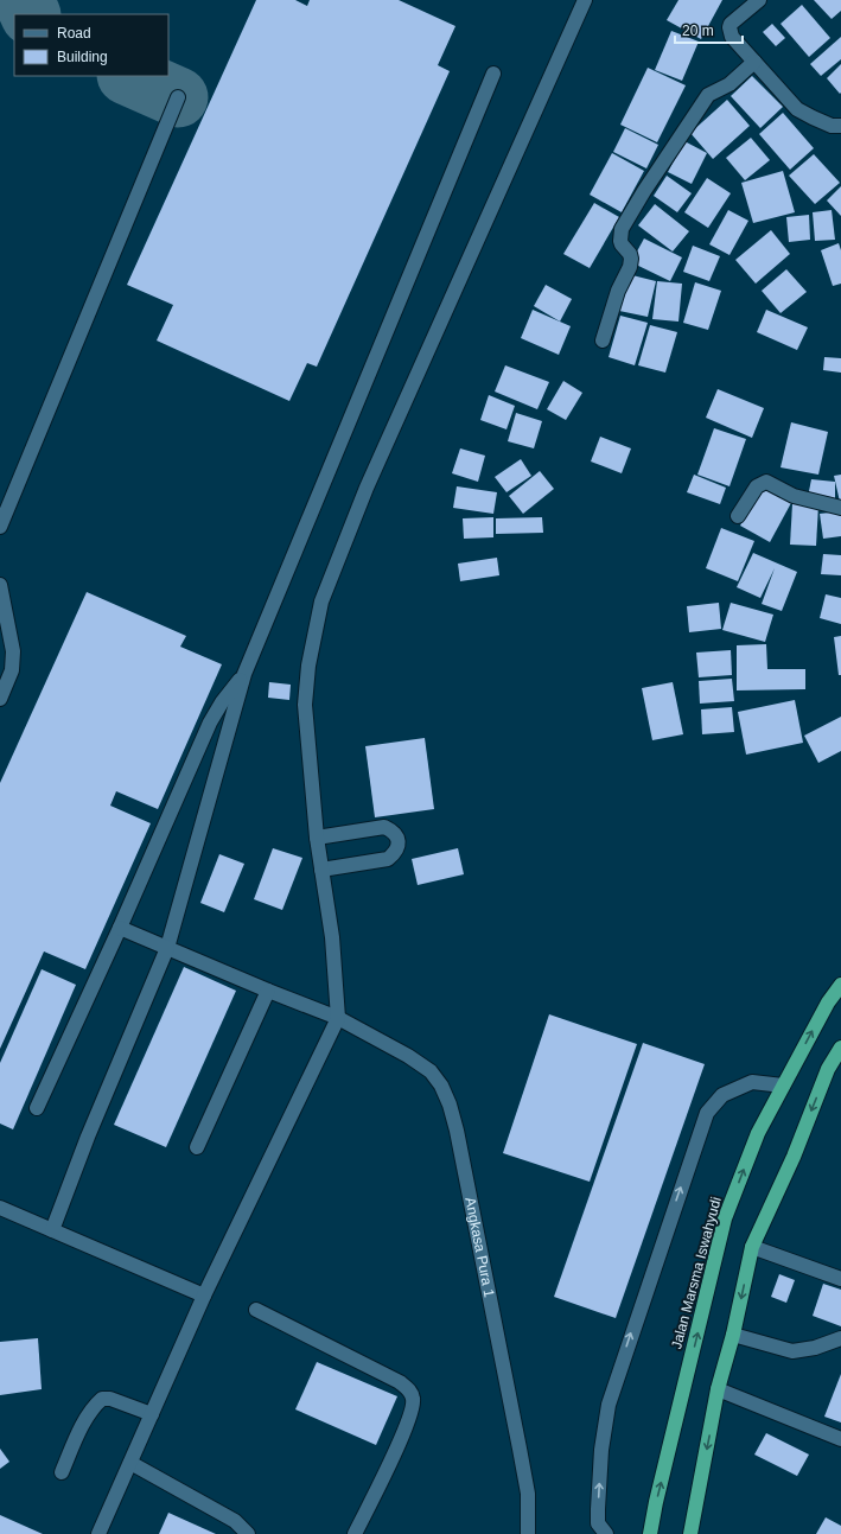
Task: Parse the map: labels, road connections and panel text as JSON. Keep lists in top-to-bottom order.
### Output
{
  "streets": {
    "highway": ["Jalan Marsma Iswahyudi"],
    "street": ["Angkasa Pura 1"]
  },
  "legend": ["Road", "Building"],
  "scale_bar": "20 m"
}
